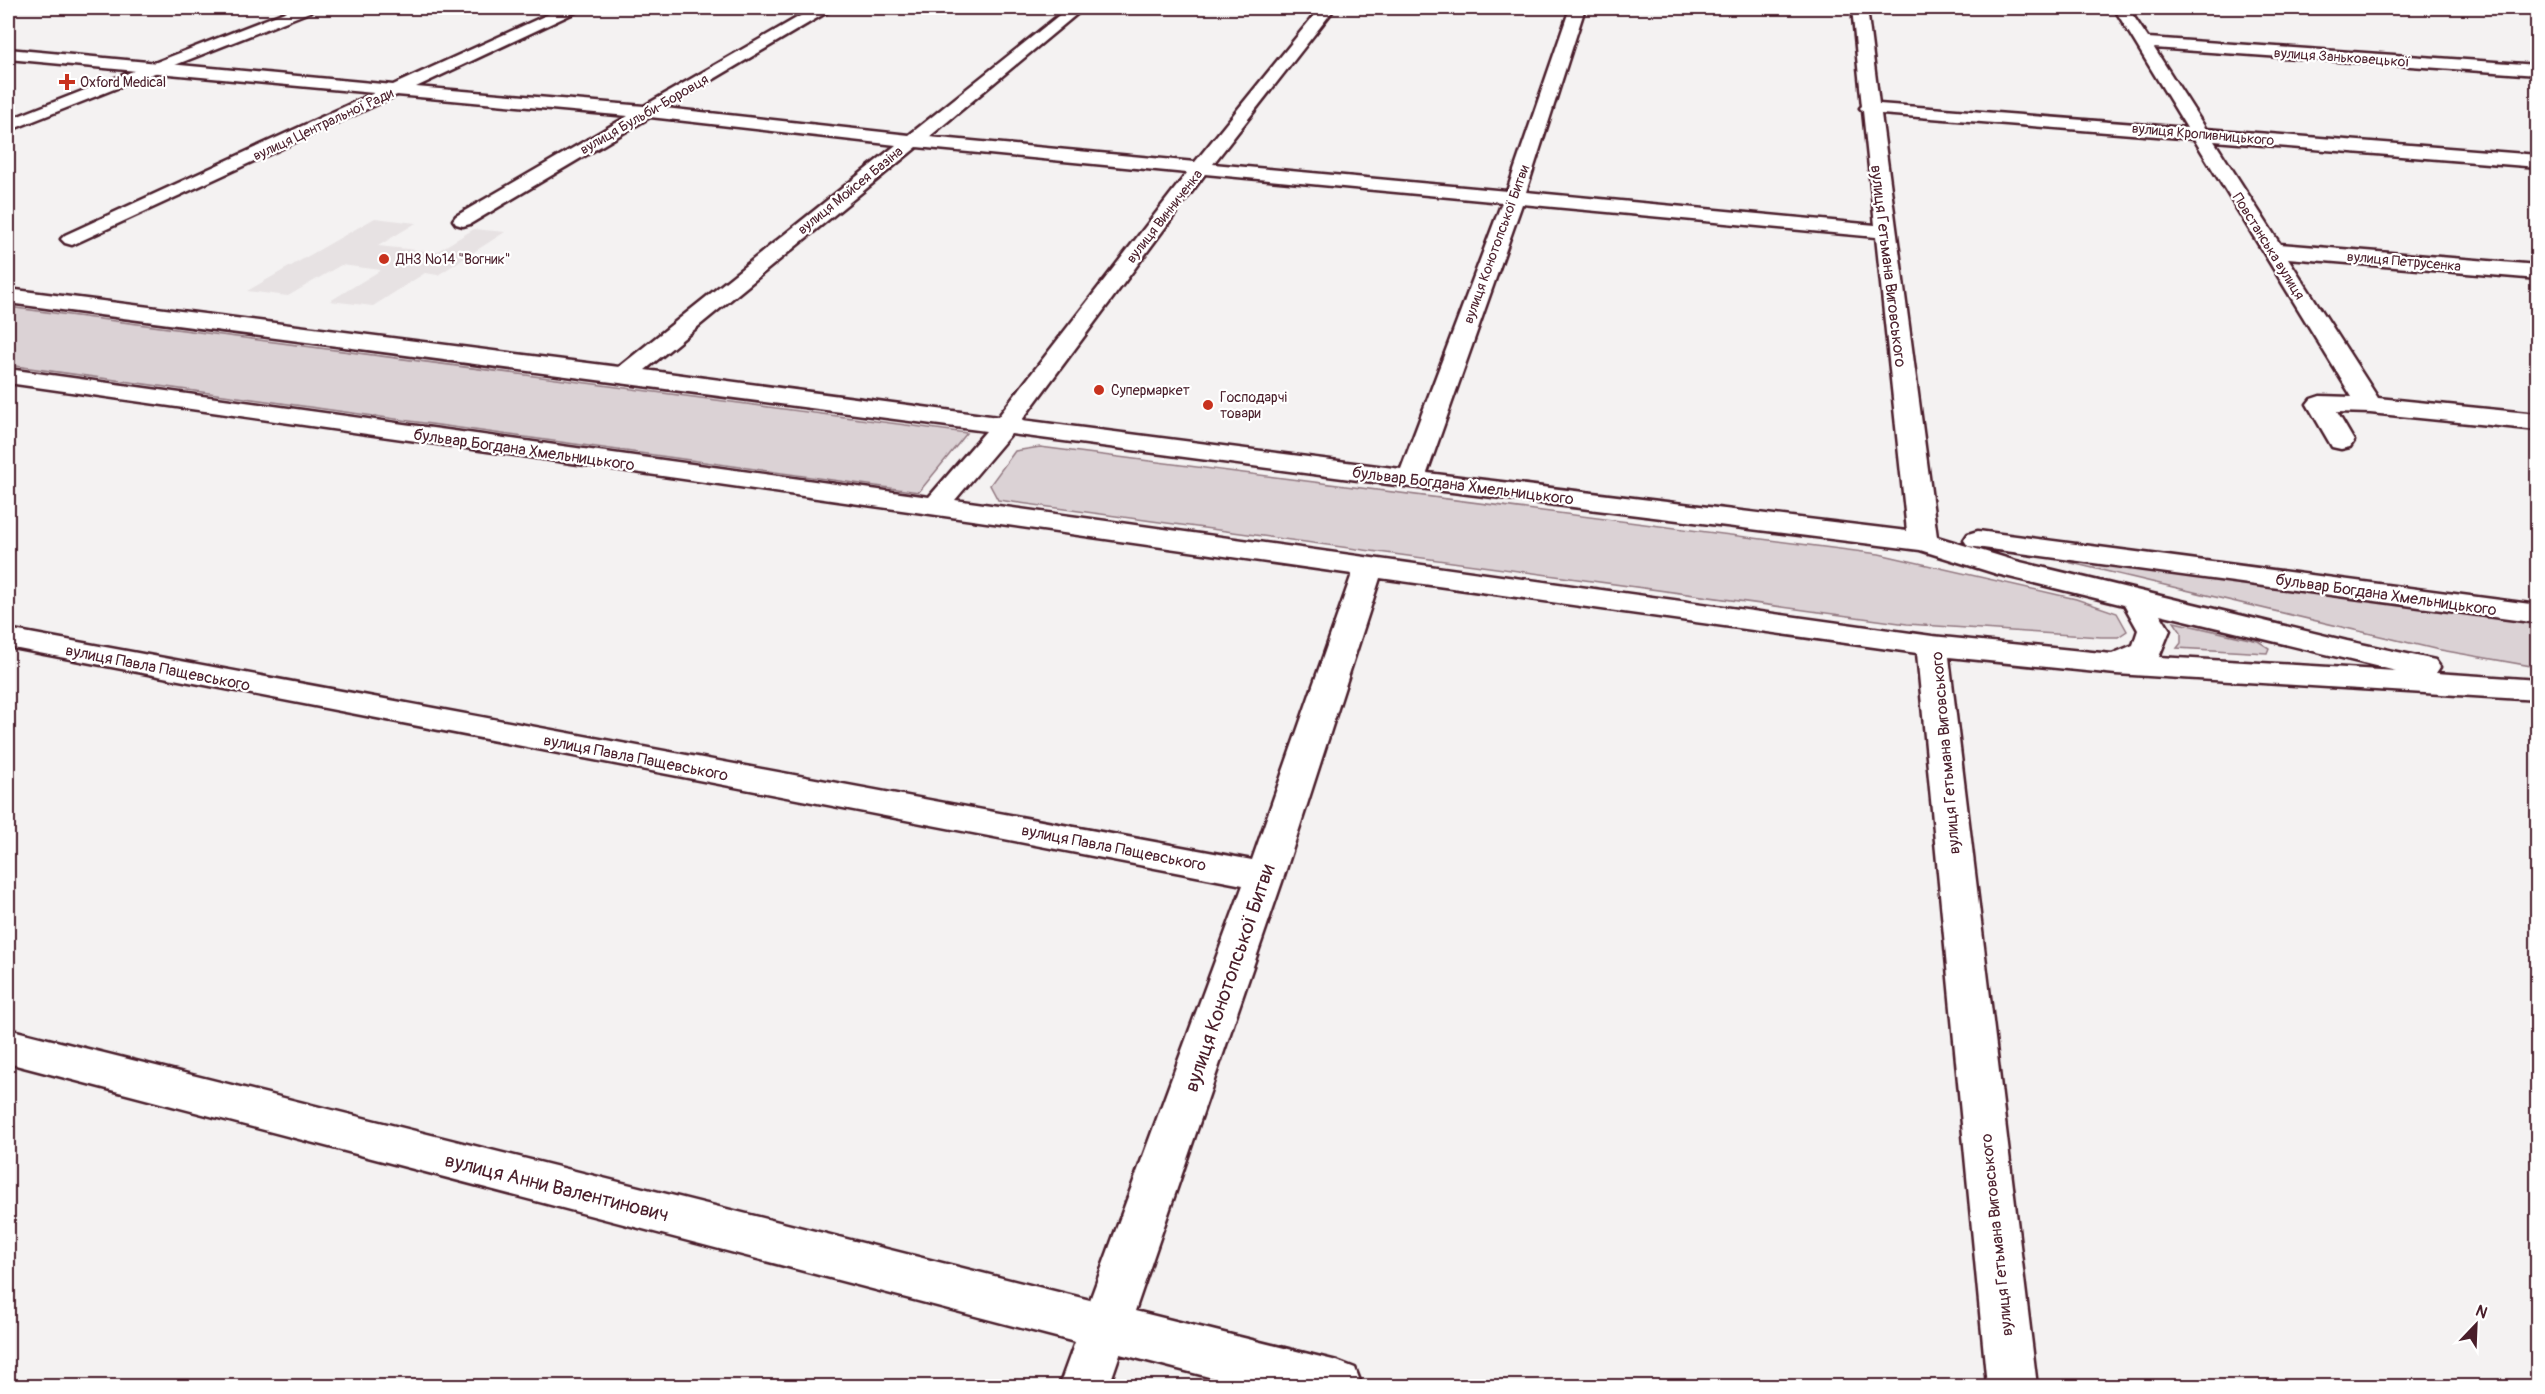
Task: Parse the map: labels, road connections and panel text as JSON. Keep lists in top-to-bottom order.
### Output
{
  "streets": {
    "street": [
      "вулиця Заньковецької",
      "вулиця Бульби-Боровця",
      "вулиця Центральної Ради",
      "вулиця Кропивницького",
      "вулиця Мойсея Базіна",
      "вулиця Винниченка",
      "вулиця Конотопської Битви",
      "Повстанська вулиця",
      "вулиця Петрусенка",
      "вулиця Гетьмана Виговського",
      "бульвар Богдана Хмельницького",
      "вулиця Павла Пащевського",
      "вулиця Анни Валентинович"
    ]
  },
  "crossings": [
    ["вулиця Заньковецької", "Повстанська вулиця"],
    ["вулиця Кропивницького", "Повстанська вулиця"],
    ["вулиця Кропивницького", "вулиця Гетьмана Виговського"],
    ["вулиця Мойсея Базіна", "бульвар Богдана Хмельницького"],
    ["вулиця Винниченка", "бульвар Богдана Хмельницького"],
    ["вулиця Конотопської Битви", "бульвар Богдана Хмельницького"],
    ["вулиця Конотопської Битви", "вулиця Павла Пащевського"],
    ["вулиця Конотопської Битви", "вулиця Анни Валентинович"],
    ["Повстанська вулиця", "вулиця Петрусенка"],
    ["вулиця Гетьмана Виговського", "бульвар Богдана Хмельницького"]
  ],
  "places": {
    "health": ["Oxford Medical"],
    "other": ["ДНЗ №14 \"Вогник\"", "Супермаркет", "Господарчі товари"]
  },
  "north": "top right"
}
